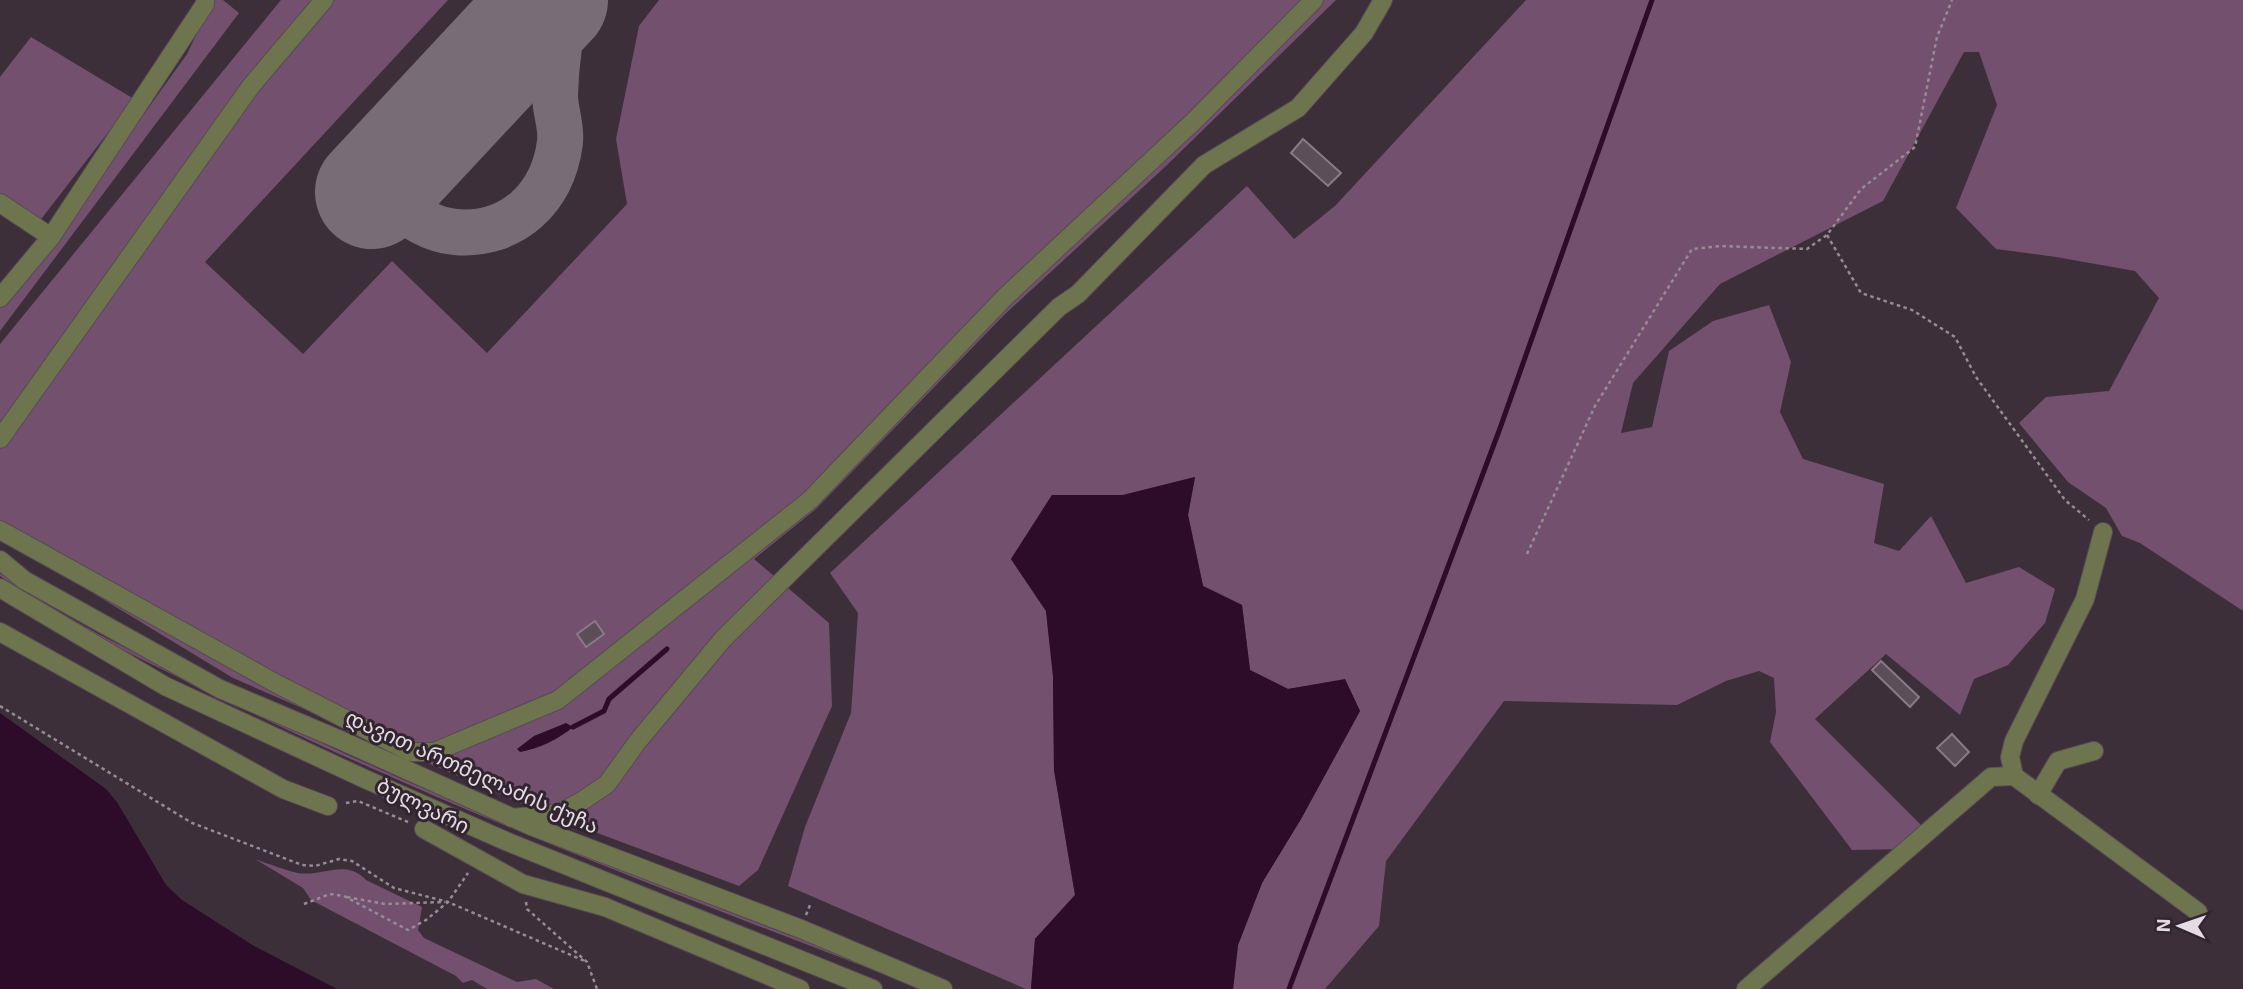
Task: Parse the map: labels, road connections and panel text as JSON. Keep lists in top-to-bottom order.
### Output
{
  "streets": {
    "street": ["დავით ართმელაძის ქუჩა", "ბულვარი"]
  },
  "north": "left"
}
